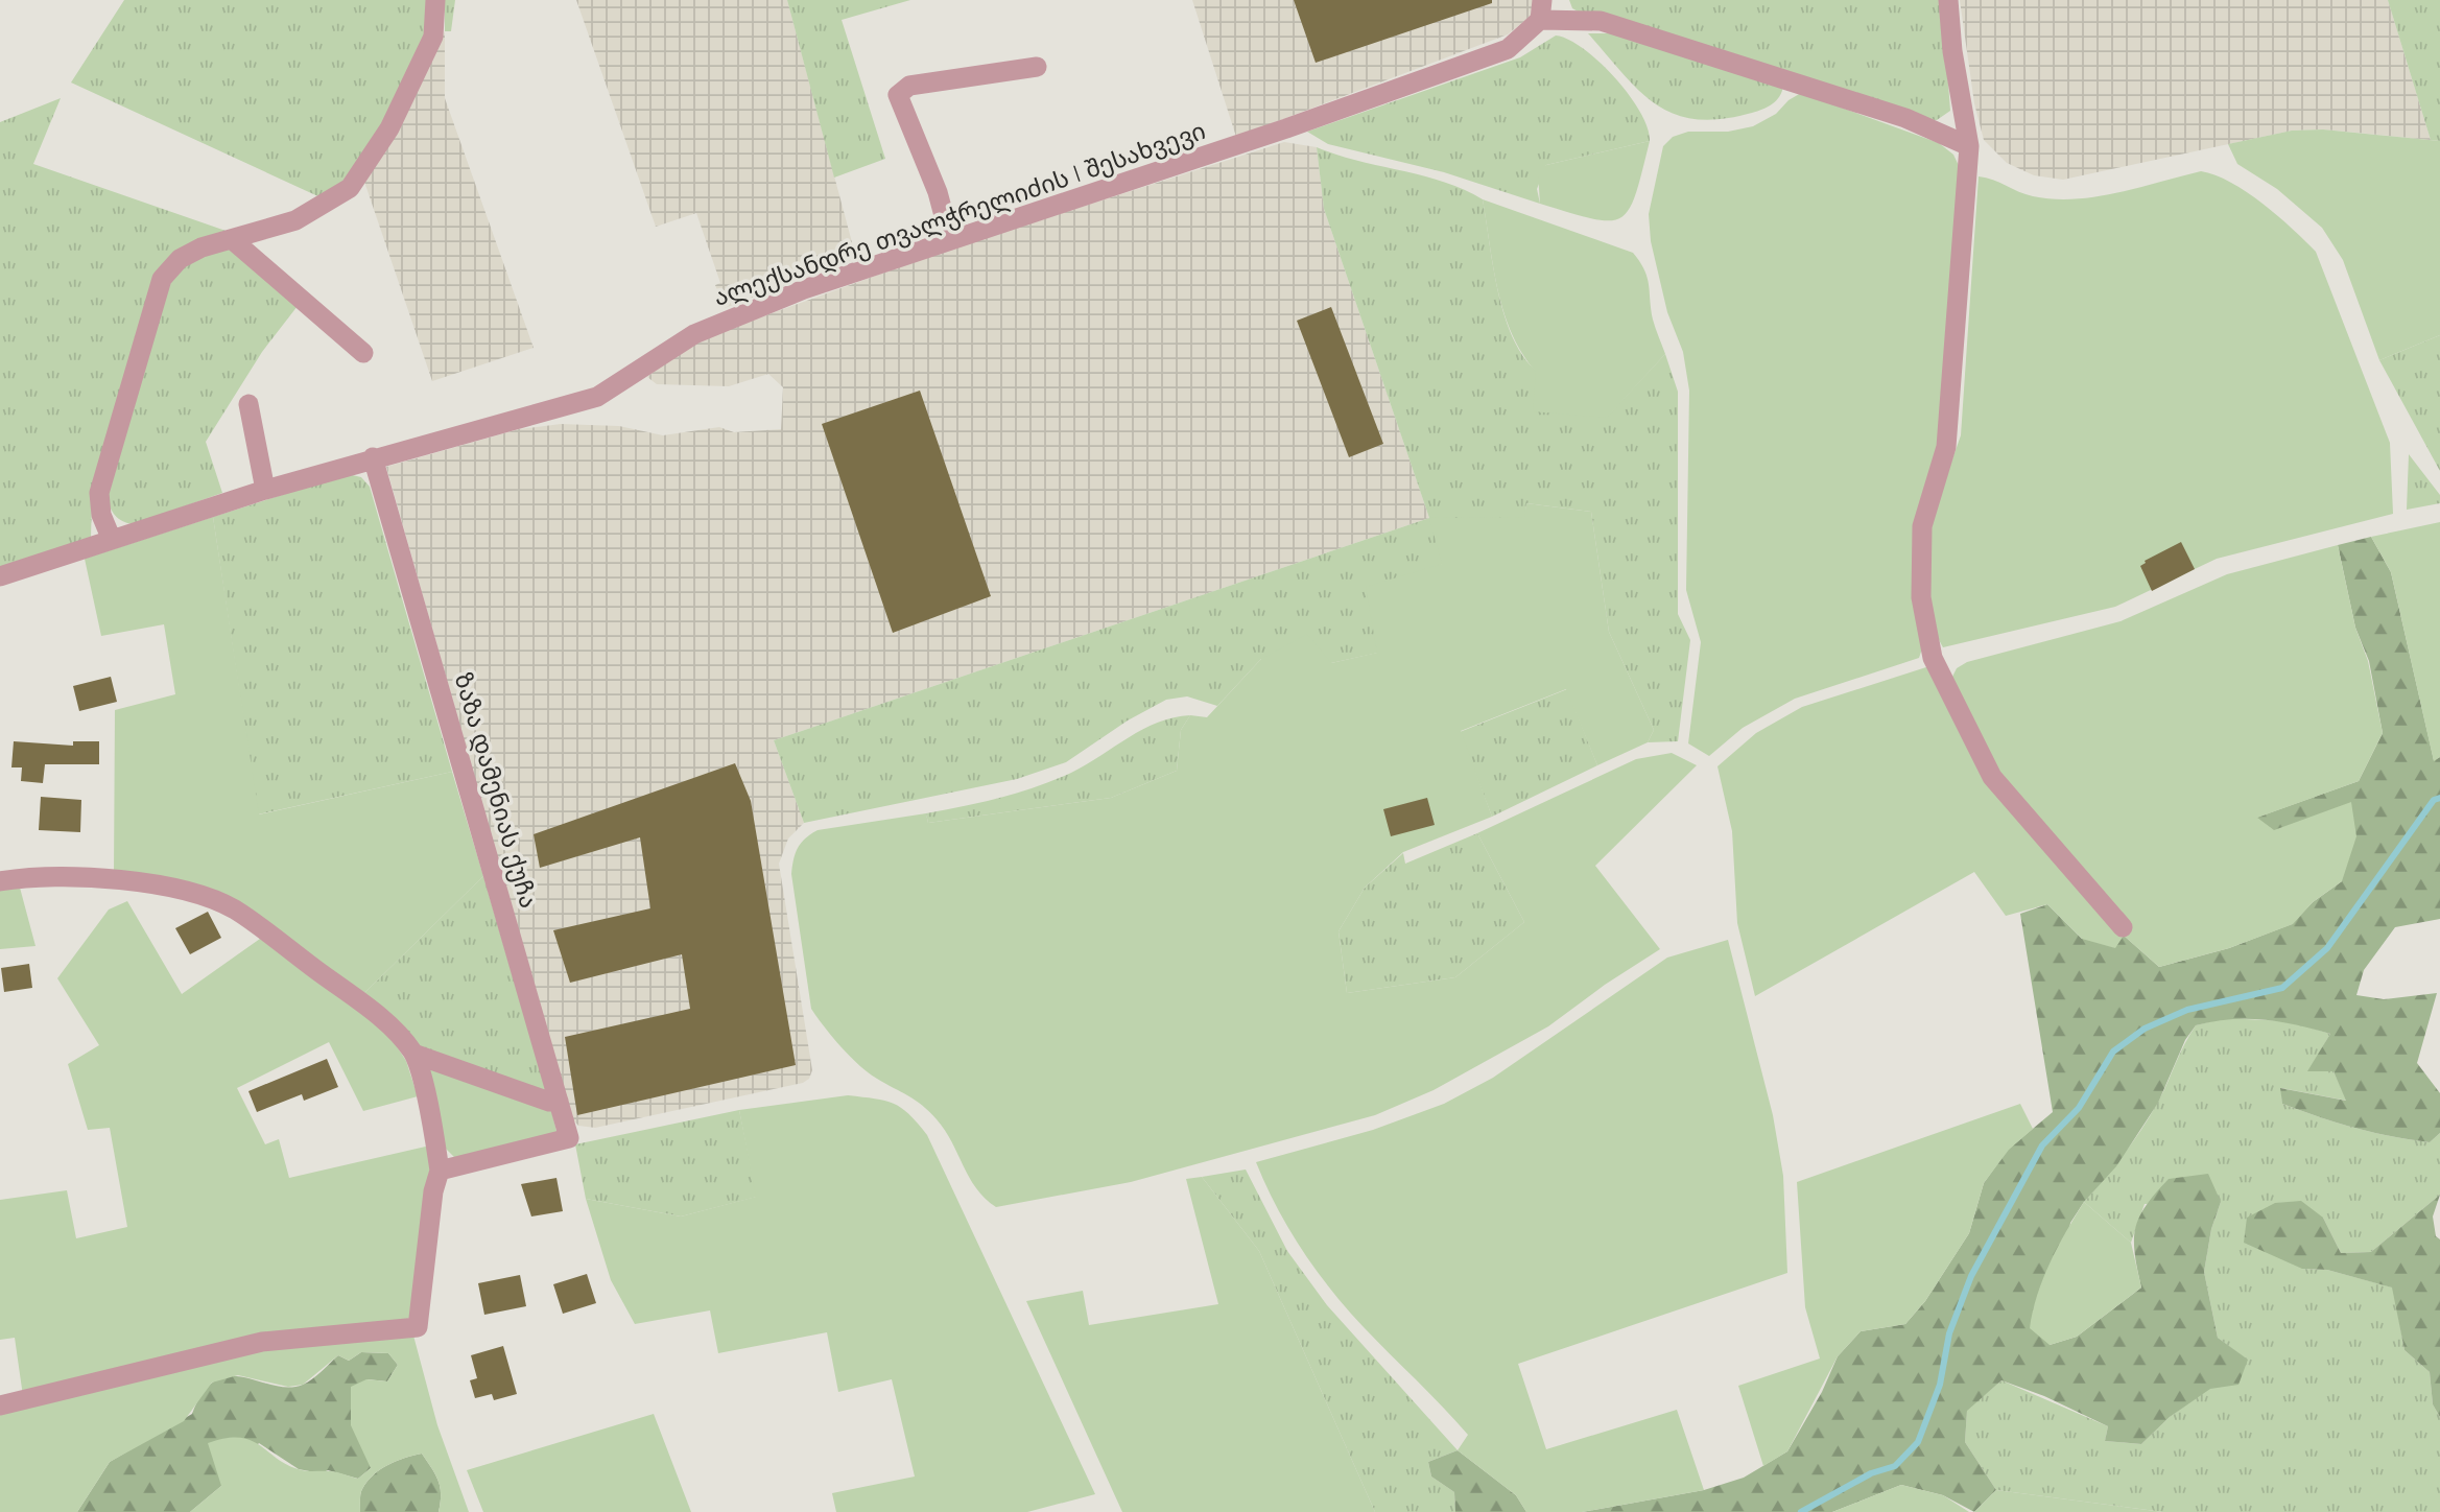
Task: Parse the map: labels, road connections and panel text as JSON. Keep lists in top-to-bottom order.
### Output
{
  "streets": {
    "street": ["ალექსანდრე თვალჭრელიძის I შესახვევი", "ზაზა დამენიას ქუჩა"]
  },
  "crossings": [
    ["ალექსანდრე თვალჭრელიძის I შესახვევი", "ზაზა დამენიას ქუჩა"]
  ]
}
